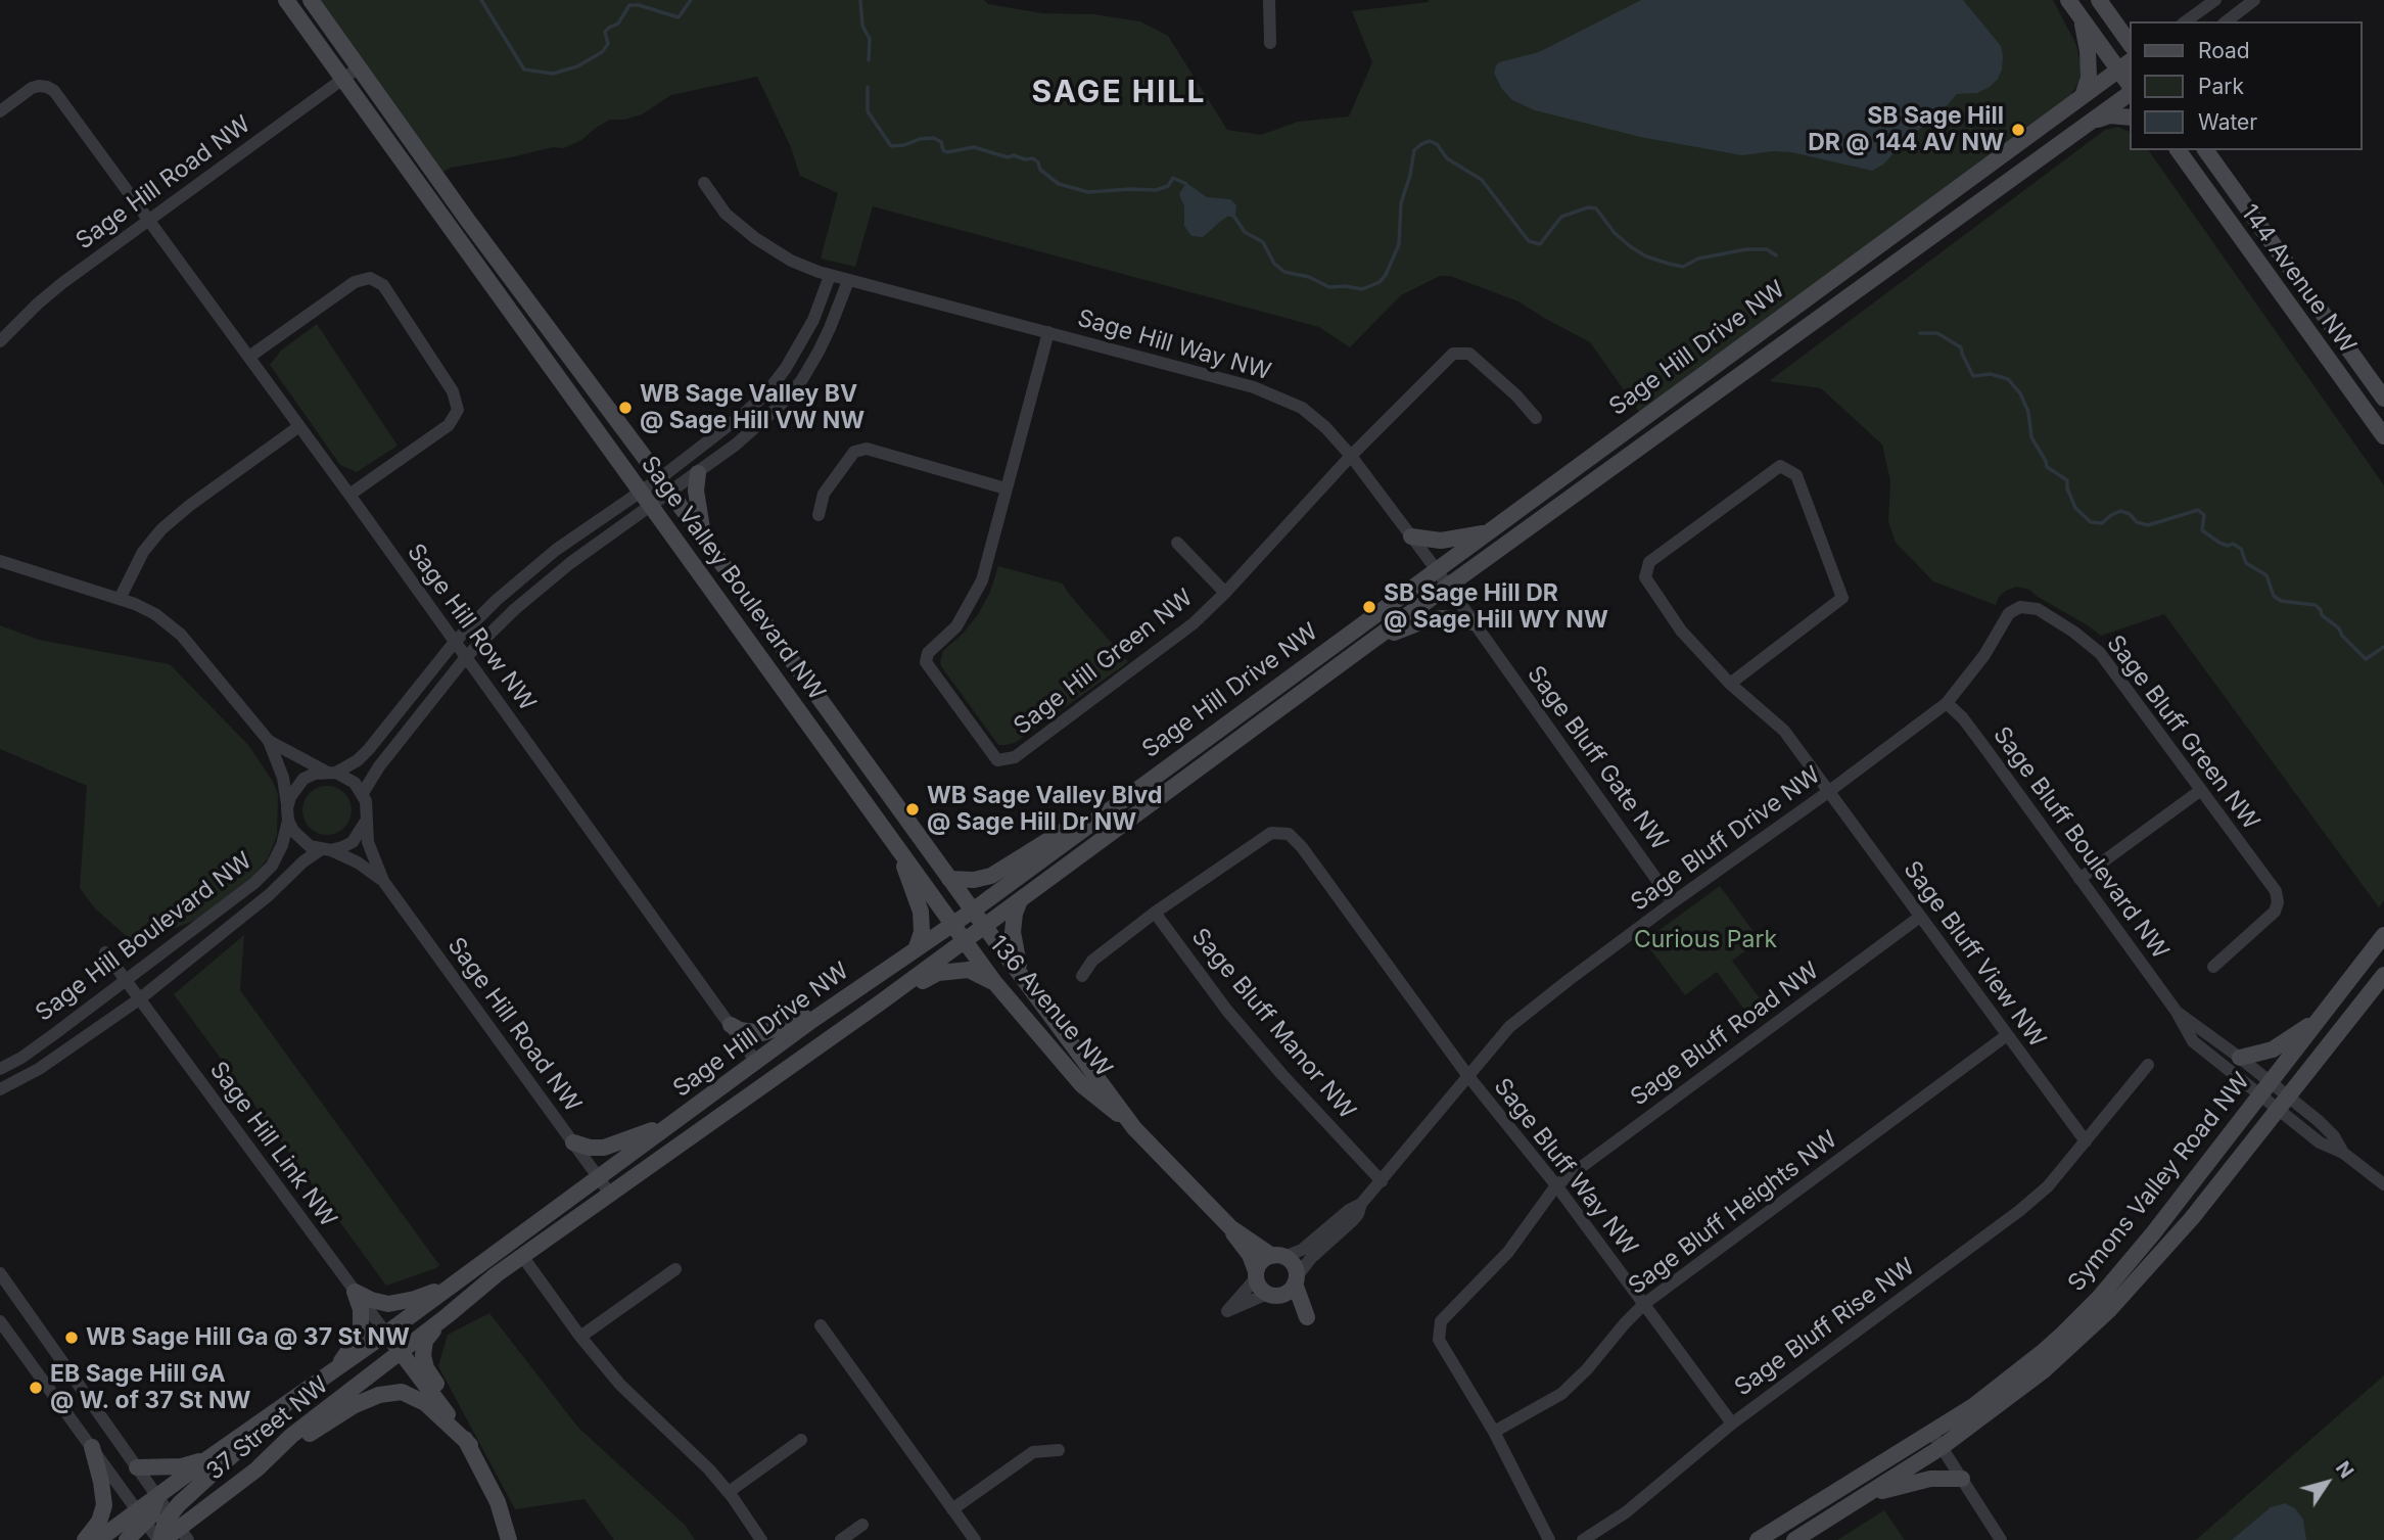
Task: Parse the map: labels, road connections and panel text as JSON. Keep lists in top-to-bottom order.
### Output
{
  "streets": {
    "street": [
      "Sage Hill Road NW",
      "144 Avenue NW",
      "Sage Hill Way NW",
      "Sage Hill Drive NW",
      "Sage Valley Boulevard NW",
      "Sage Hill Row NW",
      "Sage Hill Green NW",
      "Sage Bluff Green NW",
      "Sage Bluff Gate NW",
      "Sage Bluff Drive NW",
      "Sage Bluff Boulevard NW",
      "Sage Hill Boulevard NW",
      "Sage Bluff View NW",
      "136 Avenue NW",
      "Sage Bluff Manor NW",
      "Sage Bluff Road NW",
      "Sage Hill Link NW",
      "Sage Bluff Way NW",
      "Symons Valley Road NW",
      "Sage Bluff Heights NW",
      "Sage Bluff Rise NW",
      "37 Street NW"
    ]
  },
  "crossings": [
    ["Sage Hill Road NW", "Sage Hill Drive NW"],
    ["Sage Hill Road NW", "Sage Valley Boulevard NW"],
    ["Sage Hill Road NW", "Sage Hill Row NW"],
    ["Sage Hill Road NW", "Sage Hill Boulevard NW"],
    ["Sage Hill Way NW", "Sage Hill Drive NW"],
    ["Sage Hill Way NW", "Sage Hill Green NW"],
    ["Sage Hill Way NW", "Sage Bluff Gate NW"],
    ["Sage Hill Drive NW", "Sage Valley Boulevard NW"],
    ["Sage Hill Drive NW", "Sage Hill Row NW"],
    ["Sage Hill Drive NW", "Sage Bluff Gate NW"],
    ["Sage Hill Drive NW", "136 Avenue NW"],
    ["Sage Hill Drive NW", "Sage Hill Link NW"],
    ["Sage Hill Drive NW", "37 Street NW"],
    ["Sage Valley Boulevard NW", "136 Avenue NW"],
    ["Sage Bluff Green NW", "Sage Bluff Drive NW"],
    ["Sage Bluff Green NW", "Sage Bluff Boulevard NW"],
    ["Sage Bluff Gate NW", "Sage Bluff Drive NW"],
    ["Sage Bluff Drive NW", "Sage Bluff Boulevard NW"],
    ["Sage Bluff Drive NW", "Sage Bluff View NW"],
    ["Sage Bluff Drive NW", "136 Avenue NW"],
    ["Sage Bluff Drive NW", "Sage Bluff Manor NW"],
    ["Sage Bluff Drive NW", "Sage Bluff Way NW"],
    ["Sage Bluff Boulevard NW", "Symons Valley Road NW"],
    ["Sage Hill Boulevard NW", "Sage Hill Link NW"],
    ["Sage Bluff View NW", "Sage Bluff Road NW"],
    ["Sage Bluff View NW", "Sage Bluff Heights NW"],
    ["Sage Bluff View NW", "Sage Bluff Rise NW"],
    ["Sage Bluff Road NW", "Sage Bluff Way NW"],
    ["Sage Hill Link NW", "37 Street NW"],
    ["Sage Bluff Way NW", "Sage Bluff Heights NW"],
    ["Sage Bluff Way NW", "Sage Bluff Rise NW"]
  ],
  "districts": ["SAGE HILL"],
  "parks": ["Curious Park"],
  "places": [
    "SB Sage Hill DR @ 144 AV NW",
    "WB Sage Valley BV @ Sage Hill VW NW",
    "SB Sage Hill DR @ Sage Hill WY NW",
    "WB Sage Valley Blvd @ Sage Hill Dr NW",
    "WB Sage Hill Ga @ 37 St NW",
    "EB Sage Hill GA @ W. of 37 St NW"
  ],
  "legend": ["Road", "Park", "Water"],
  "north": "top right"
}
